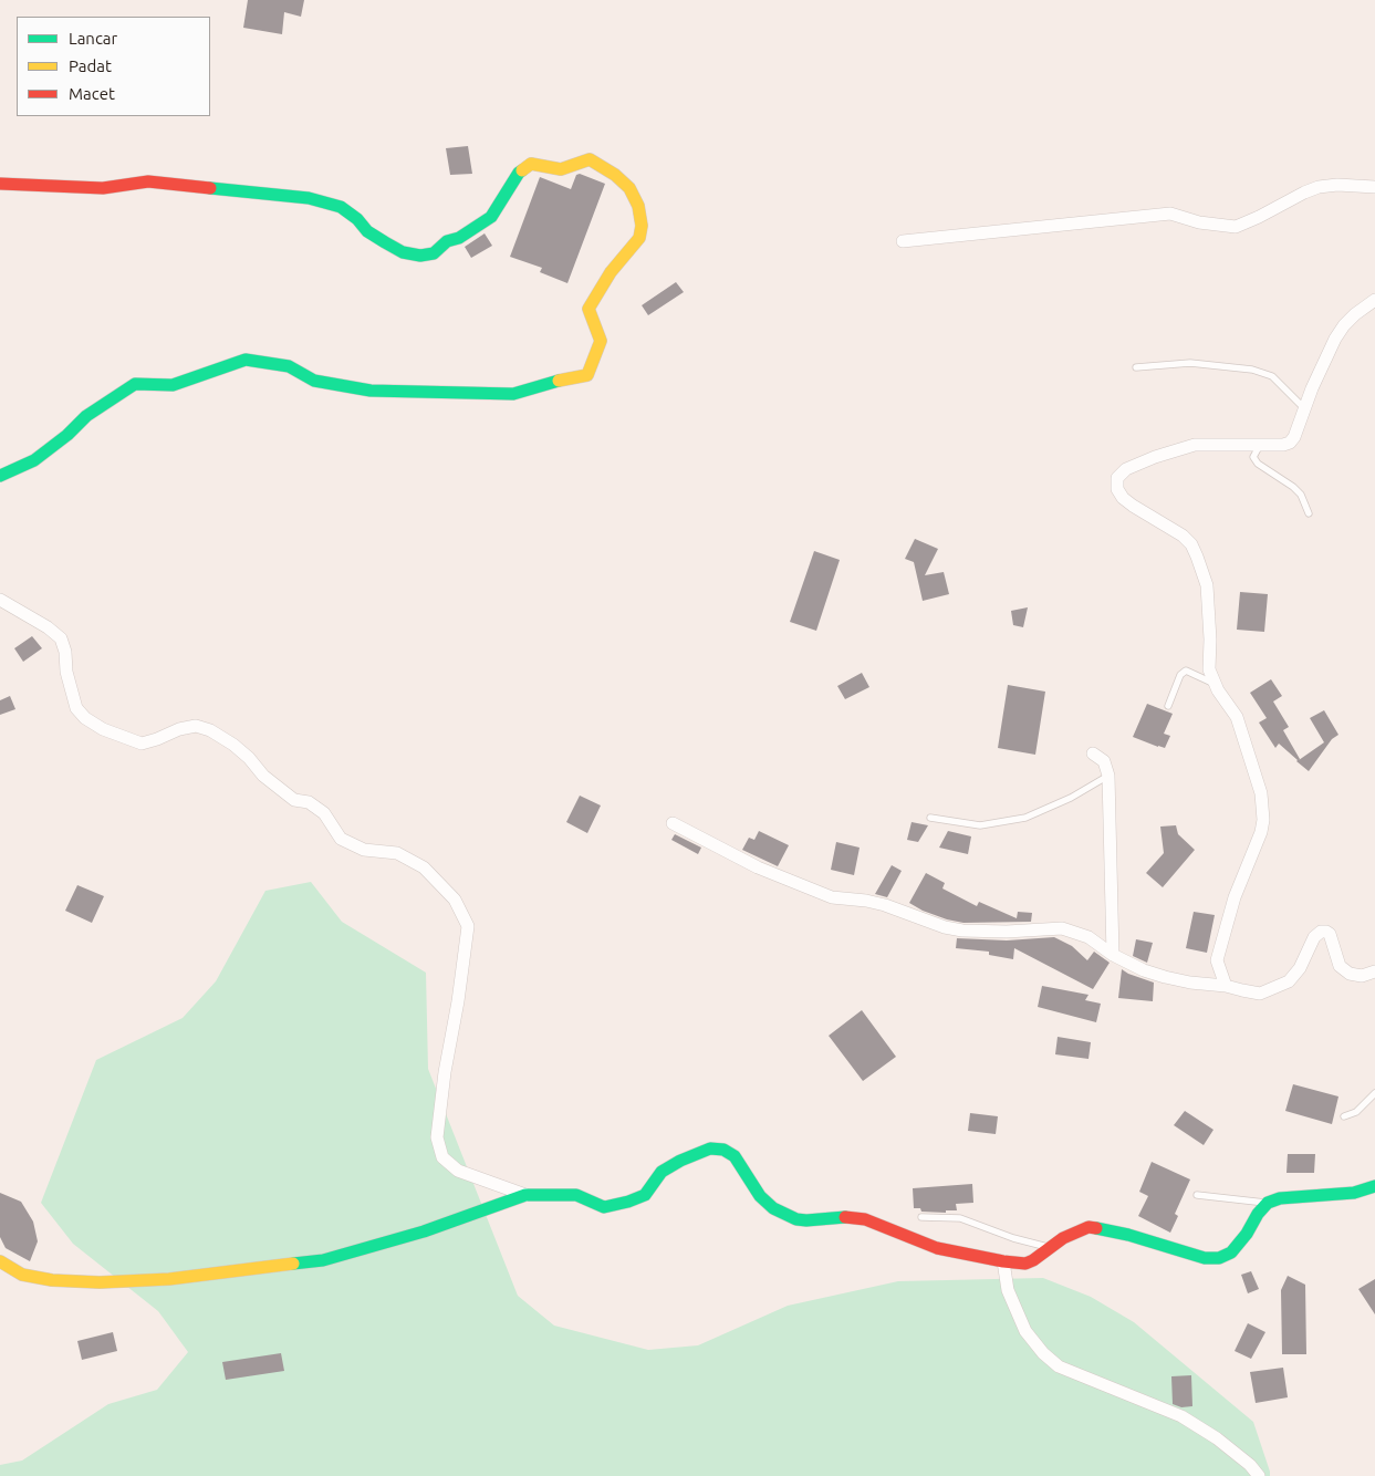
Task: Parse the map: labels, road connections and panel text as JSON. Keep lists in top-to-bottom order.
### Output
{
  "legend": ["Lancar", "Padat", "Macet"]
}
